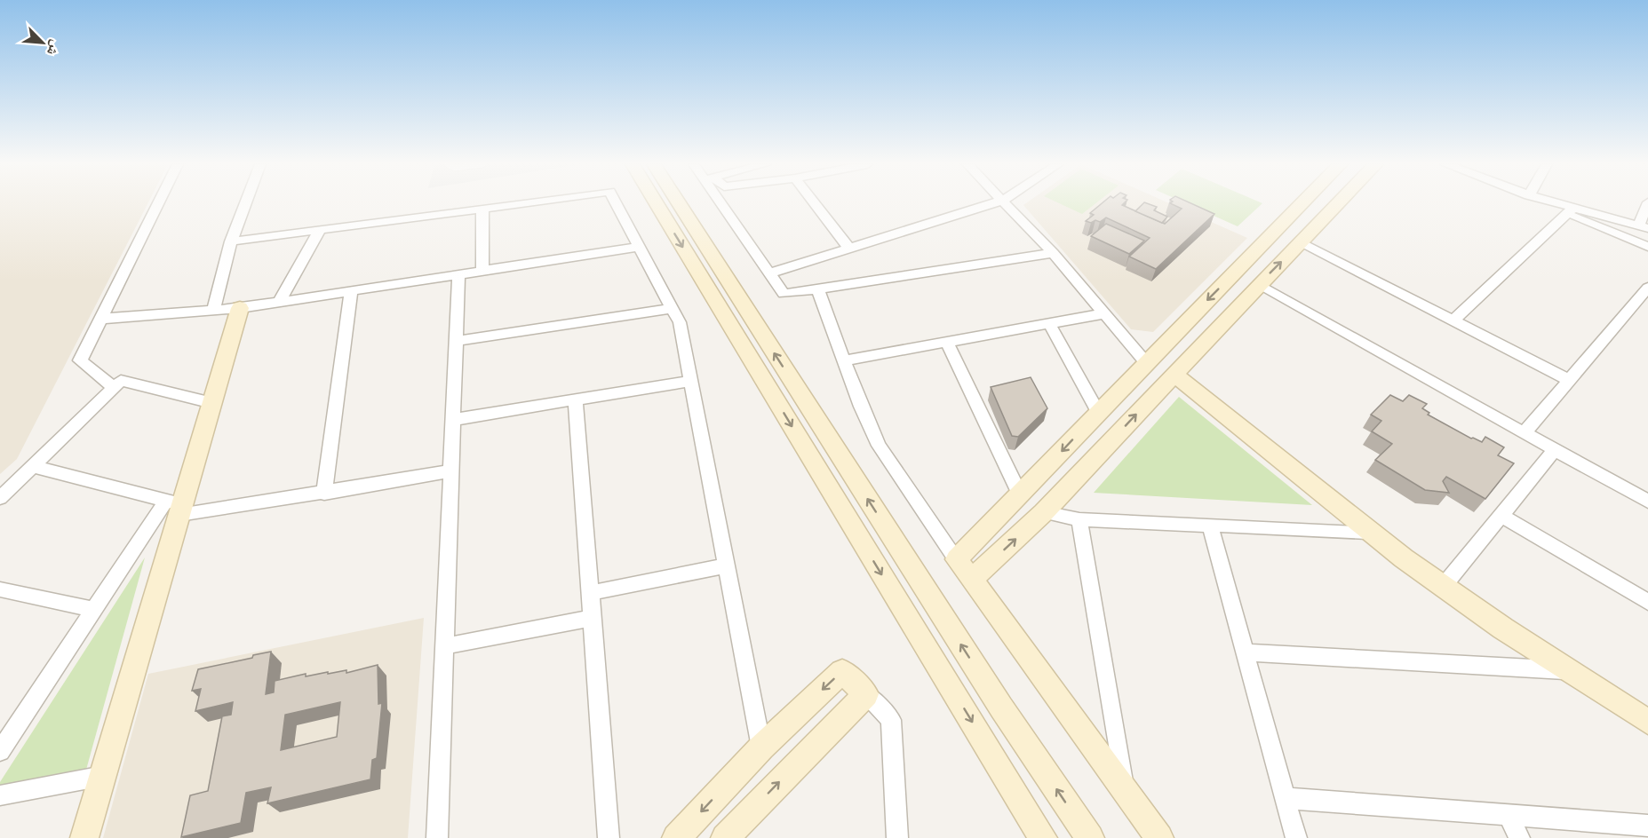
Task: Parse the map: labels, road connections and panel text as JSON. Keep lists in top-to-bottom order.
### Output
{
  "north": "bottom right"
}
